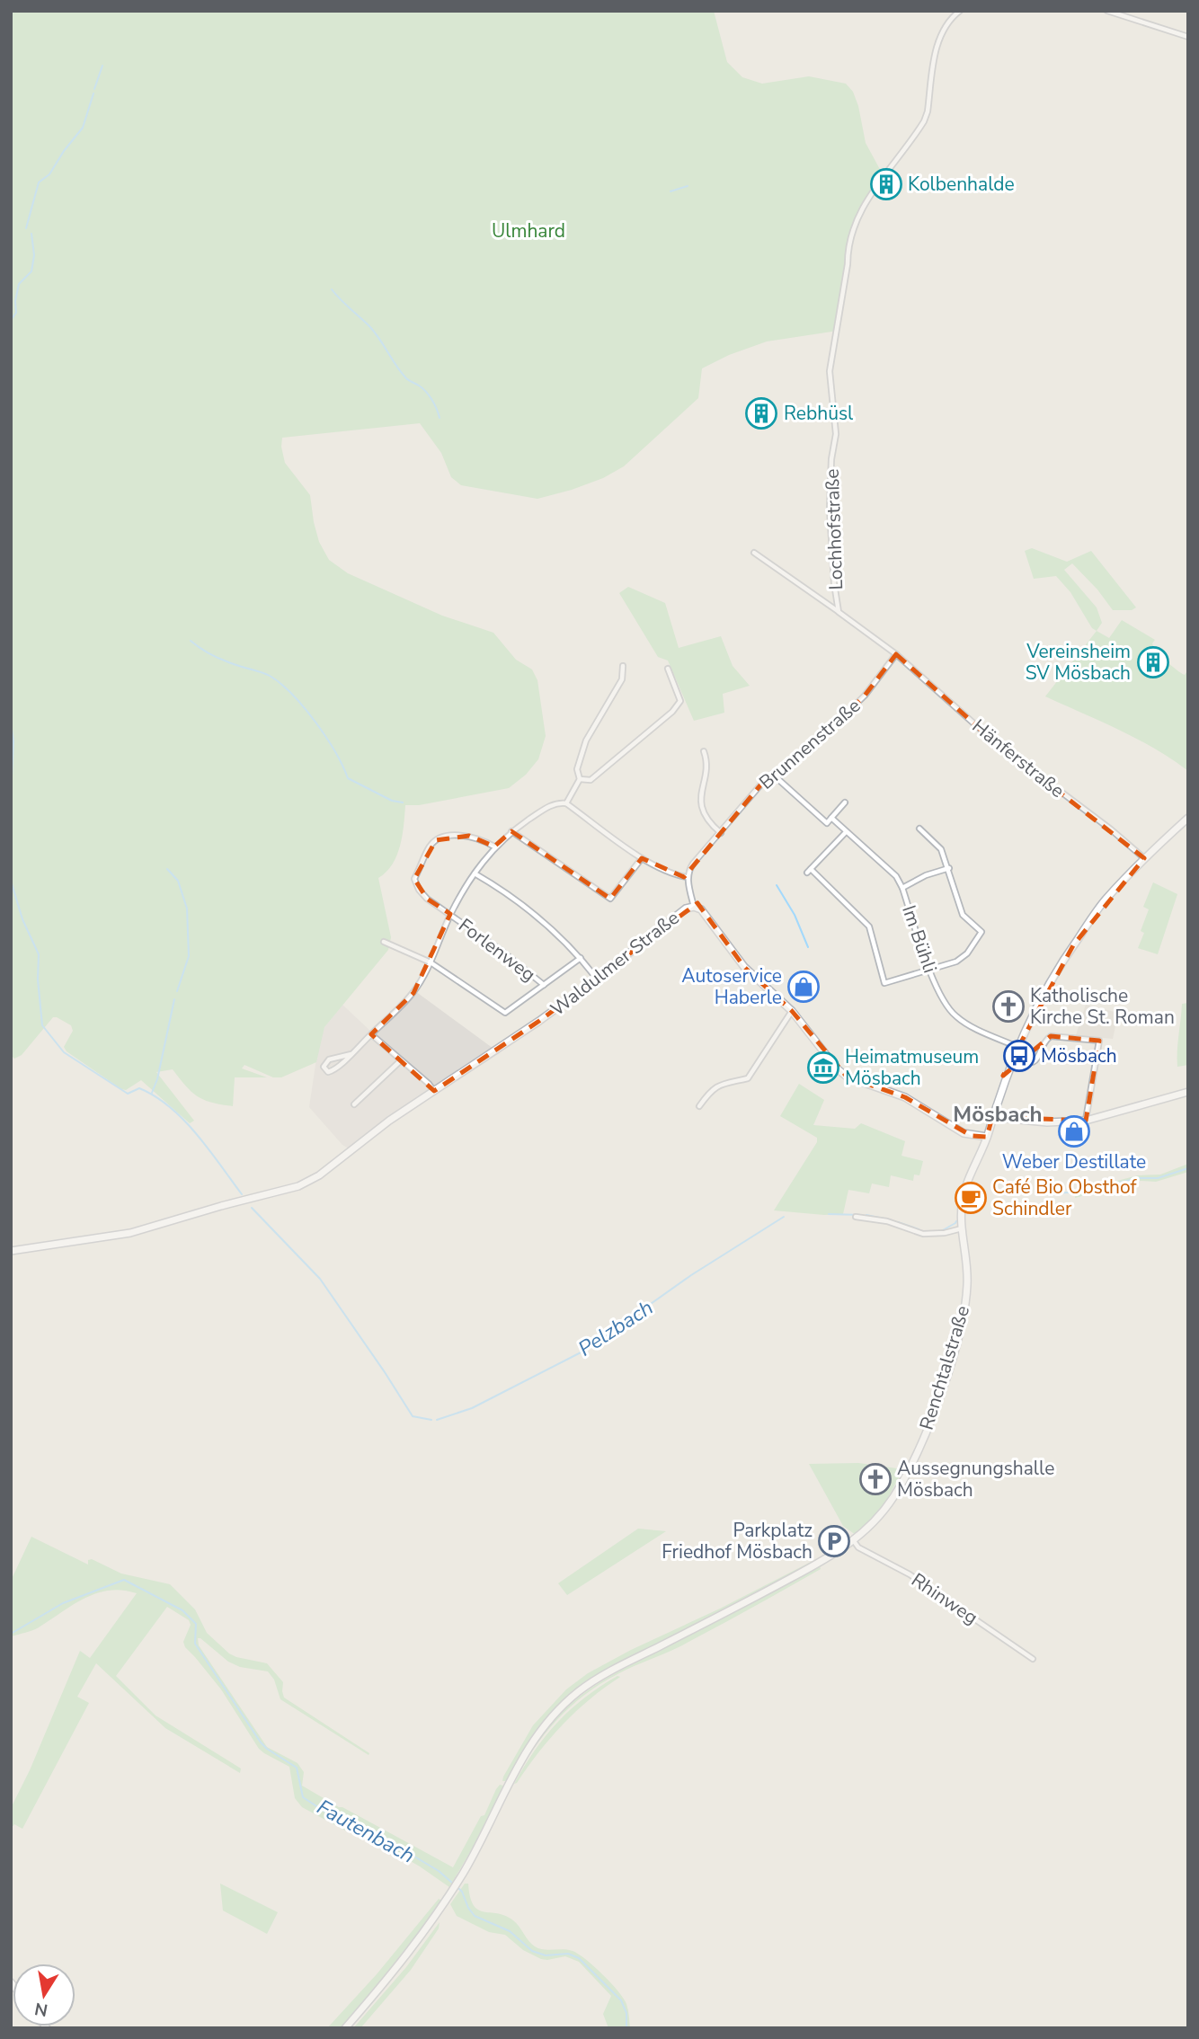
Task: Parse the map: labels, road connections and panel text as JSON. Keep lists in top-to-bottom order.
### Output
{
  "streets": {
    "main road": ["Waldulmer Straße", "Renchtalstraße"],
    "street": [
      "Lochhofstraße",
      "Brunnenstraße",
      "Hänferstraße",
      "Im Bühli",
      "Forlenweg",
      "Rhinweg"
    ]
  },
  "crossings": [
    ["Lochhofstraße", "Brunnenstraße"],
    ["Lochhofstraße", "Hänferstraße"],
    ["Brunnenstraße", "Hänferstraße"],
    ["Brunnenstraße", "Im Bühli"],
    ["Hänferstraße", "Renchtalstraße"],
    ["Im Bühli", "Renchtalstraße"],
    ["Waldulmer Straße", "Renchtalstraße"],
    ["Renchtalstraße", "Rhinweg"]
  ],
  "districts": ["Mösbach"],
  "water": ["Pelzbach", "Fautenbach"],
  "parks": ["Ulmhard"],
  "places": {
    "building": ["Kolbenhalde", "Rebhüsl", "Vereinsheim SV Mösbach"],
    "shop": ["Autoservice Haberle", "Weber Destillate"],
    "church": ["Katholische Kirche St. Roman", "Aussegnungshalle Mösbach"],
    "bus stop": ["Mösbach"],
    "museum": ["Heimatmuseum Mösbach"],
    "cafe": ["Café Bio Obsthof Schindler"],
    "parking": ["Parkplatz Friedhof Mösbach"]
  },
  "north": "bottom"
}
